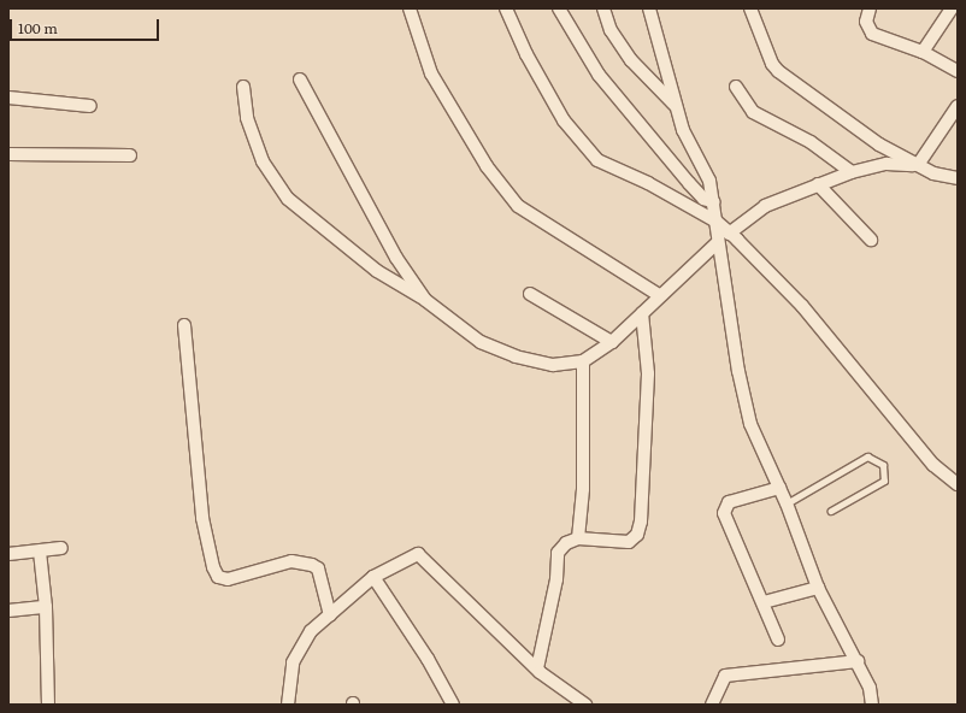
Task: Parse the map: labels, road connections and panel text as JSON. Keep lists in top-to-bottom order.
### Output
{
  "scale_bar": "100 m"
}
